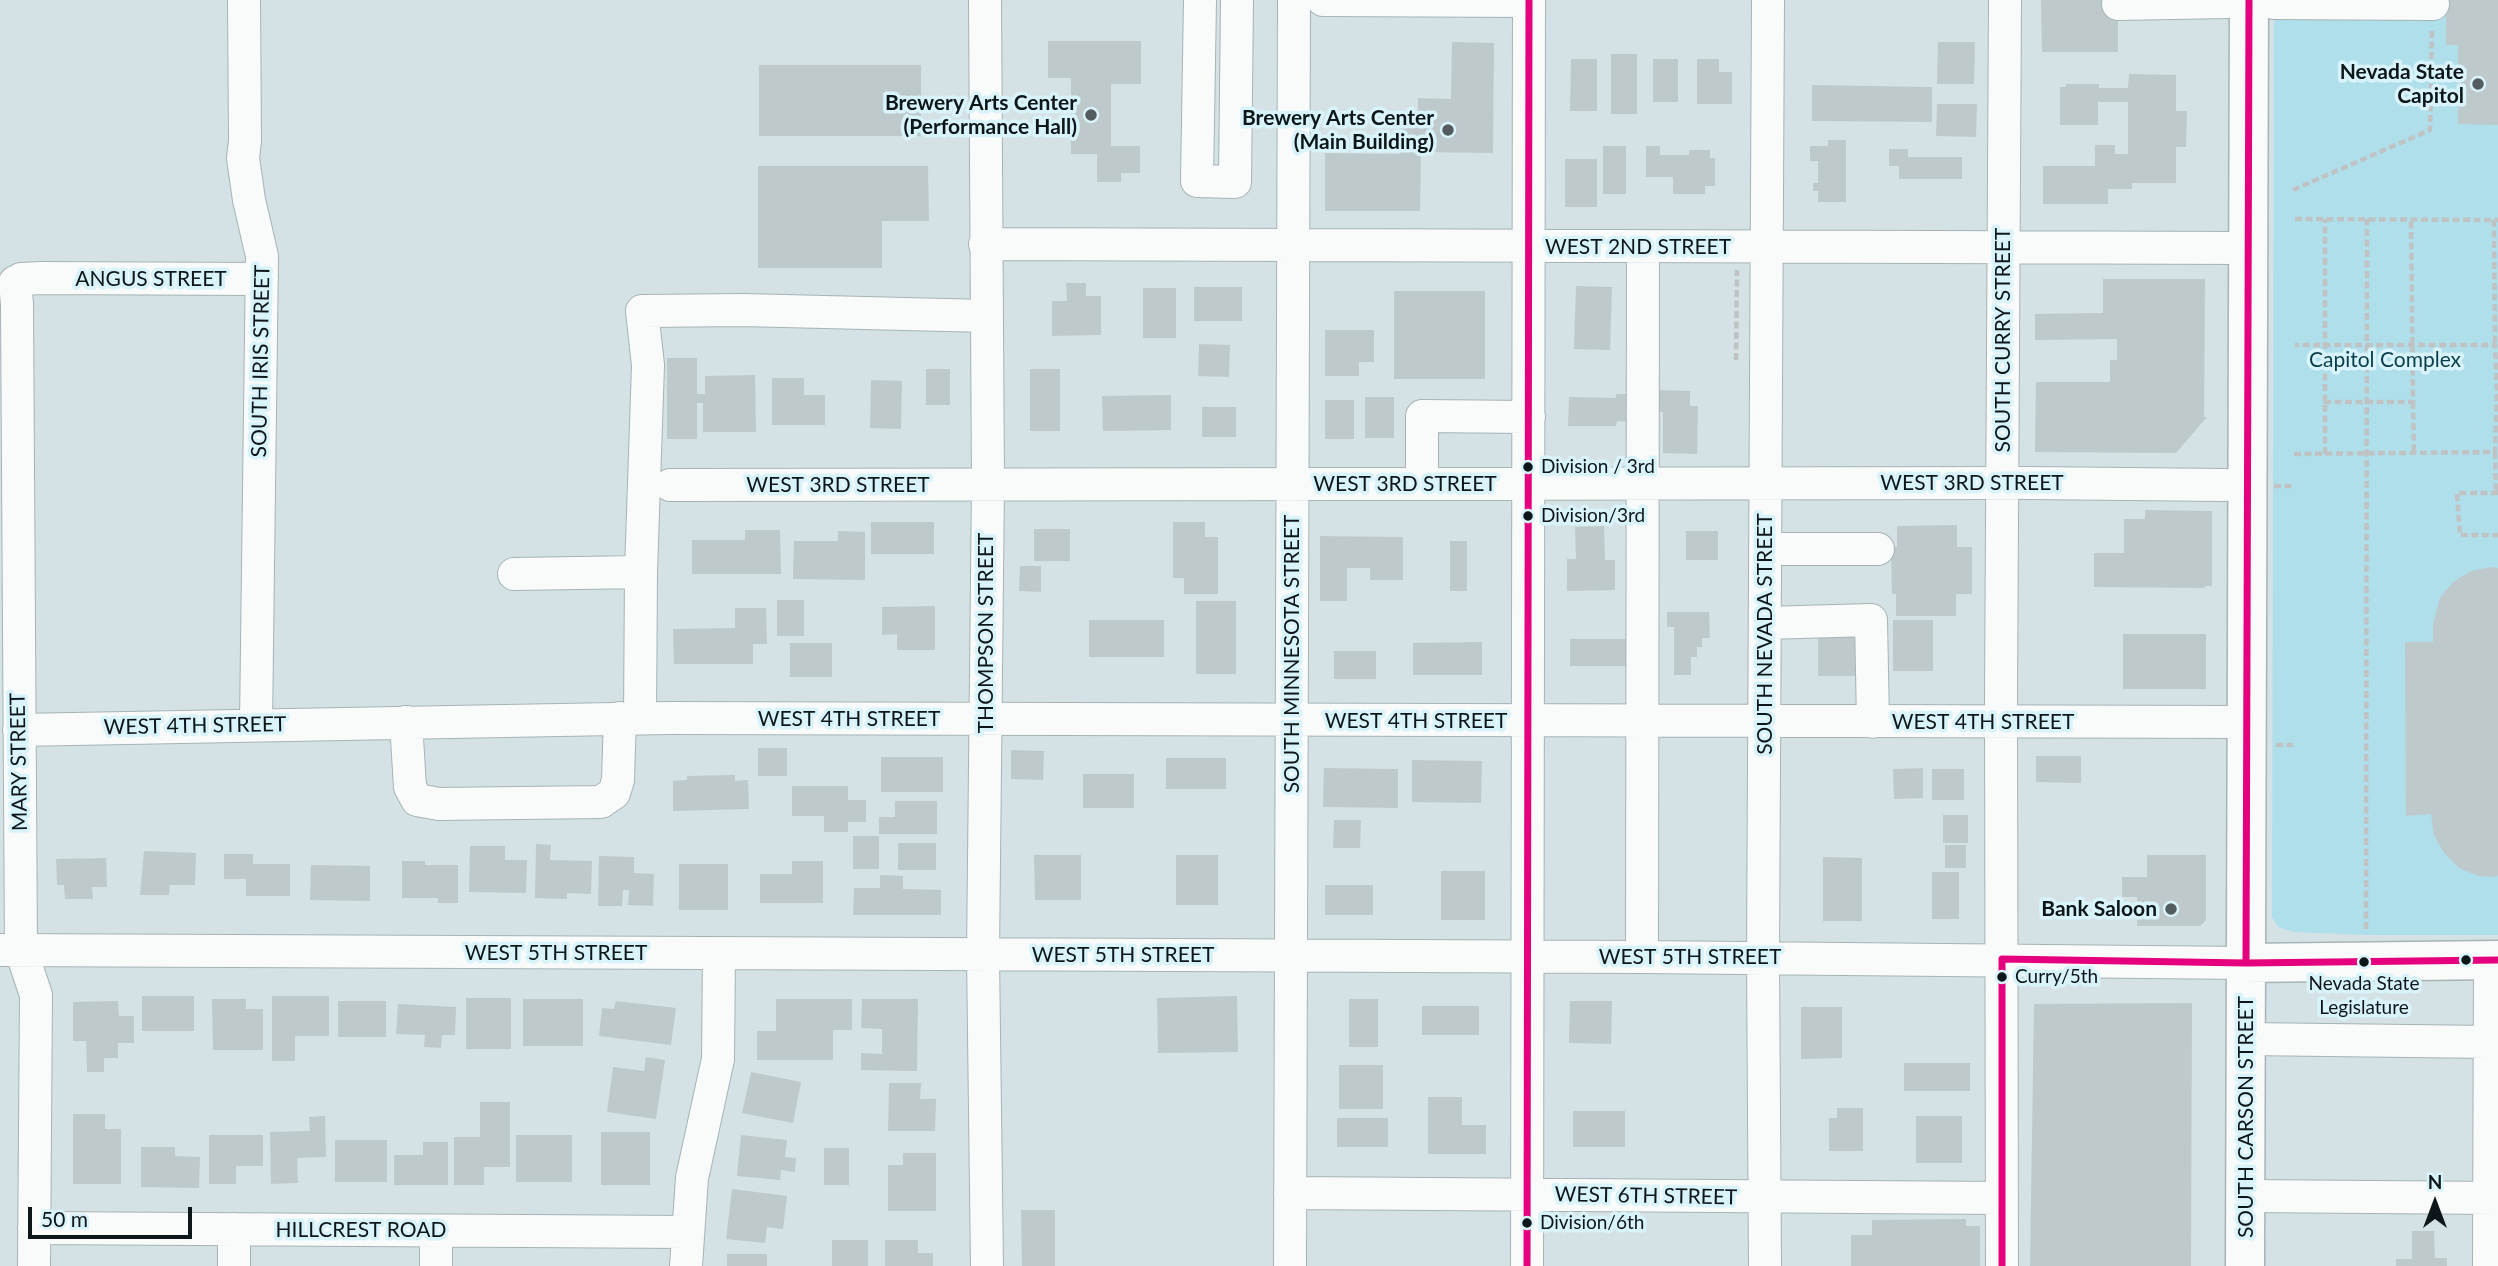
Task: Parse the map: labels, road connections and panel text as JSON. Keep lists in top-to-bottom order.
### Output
{
  "streets": {
    "main road": ["SOUTH CARSON STREET"],
    "street": [
      "WEST 2ND STREET",
      "ANGUS STREET",
      "SOUTH CURRY STREET",
      "SOUTH IRIS STREET",
      "WEST 3RD STREET",
      "THOMPSON STREET",
      "SOUTH NEVADA STREET",
      "SOUTH MINNESOTA STREET",
      "WEST 4TH STREET",
      "MARY STREET",
      "WEST 5TH STREET",
      "WEST 6TH STREET",
      "HILLCREST ROAD"
    ]
  },
  "crossings": [
    ["WEST 2ND STREET", "SOUTH CURRY STREET"],
    ["WEST 2ND STREET", "THOMPSON STREET"],
    ["WEST 2ND STREET", "SOUTH NEVADA STREET"],
    ["WEST 2ND STREET", "SOUTH MINNESOTA STREET"],
    ["WEST 2ND STREET", "SOUTH CARSON STREET"],
    ["ANGUS STREET", "SOUTH IRIS STREET"],
    ["ANGUS STREET", "MARY STREET"],
    ["SOUTH CURRY STREET", "WEST 3RD STREET"],
    ["SOUTH CURRY STREET", "WEST 4TH STREET"],
    ["SOUTH CURRY STREET", "WEST 5TH STREET"],
    ["SOUTH CURRY STREET", "WEST 6TH STREET"],
    ["SOUTH IRIS STREET", "WEST 4TH STREET"],
    ["WEST 3RD STREET", "THOMPSON STREET"],
    ["WEST 3RD STREET", "SOUTH NEVADA STREET"],
    ["WEST 3RD STREET", "SOUTH MINNESOTA STREET"],
    ["THOMPSON STREET", "WEST 4TH STREET"],
    ["THOMPSON STREET", "WEST 5TH STREET"],
    ["SOUTH NEVADA STREET", "WEST 4TH STREET"],
    ["SOUTH NEVADA STREET", "WEST 5TH STREET"],
    ["SOUTH NEVADA STREET", "WEST 6TH STREET"],
    ["SOUTH MINNESOTA STREET", "WEST 4TH STREET"],
    ["SOUTH MINNESOTA STREET", "WEST 5TH STREET"],
    ["SOUTH MINNESOTA STREET", "WEST 6TH STREET"],
    ["WEST 4TH STREET", "MARY STREET"],
    ["WEST 4TH STREET", "SOUTH CARSON STREET"],
    ["MARY STREET", "WEST 5TH STREET"],
    ["MARY STREET", "HILLCREST ROAD"],
    ["WEST 5TH STREET", "SOUTH CARSON STREET"]
  ],
  "parks": ["Capitol Complex"],
  "places": [
    "Nevada State Capitol",
    "Brewery Arts Center (Performance Hall)",
    "Brewery Arts Center (Main Building)",
    "Division / 3rd",
    "Division/3rd",
    "Bank Saloon",
    "Nevada State Legislature",
    "Curry/5th",
    "Division/6th"
  ],
  "scale_bar": "50 m",
  "north": "top"
}
